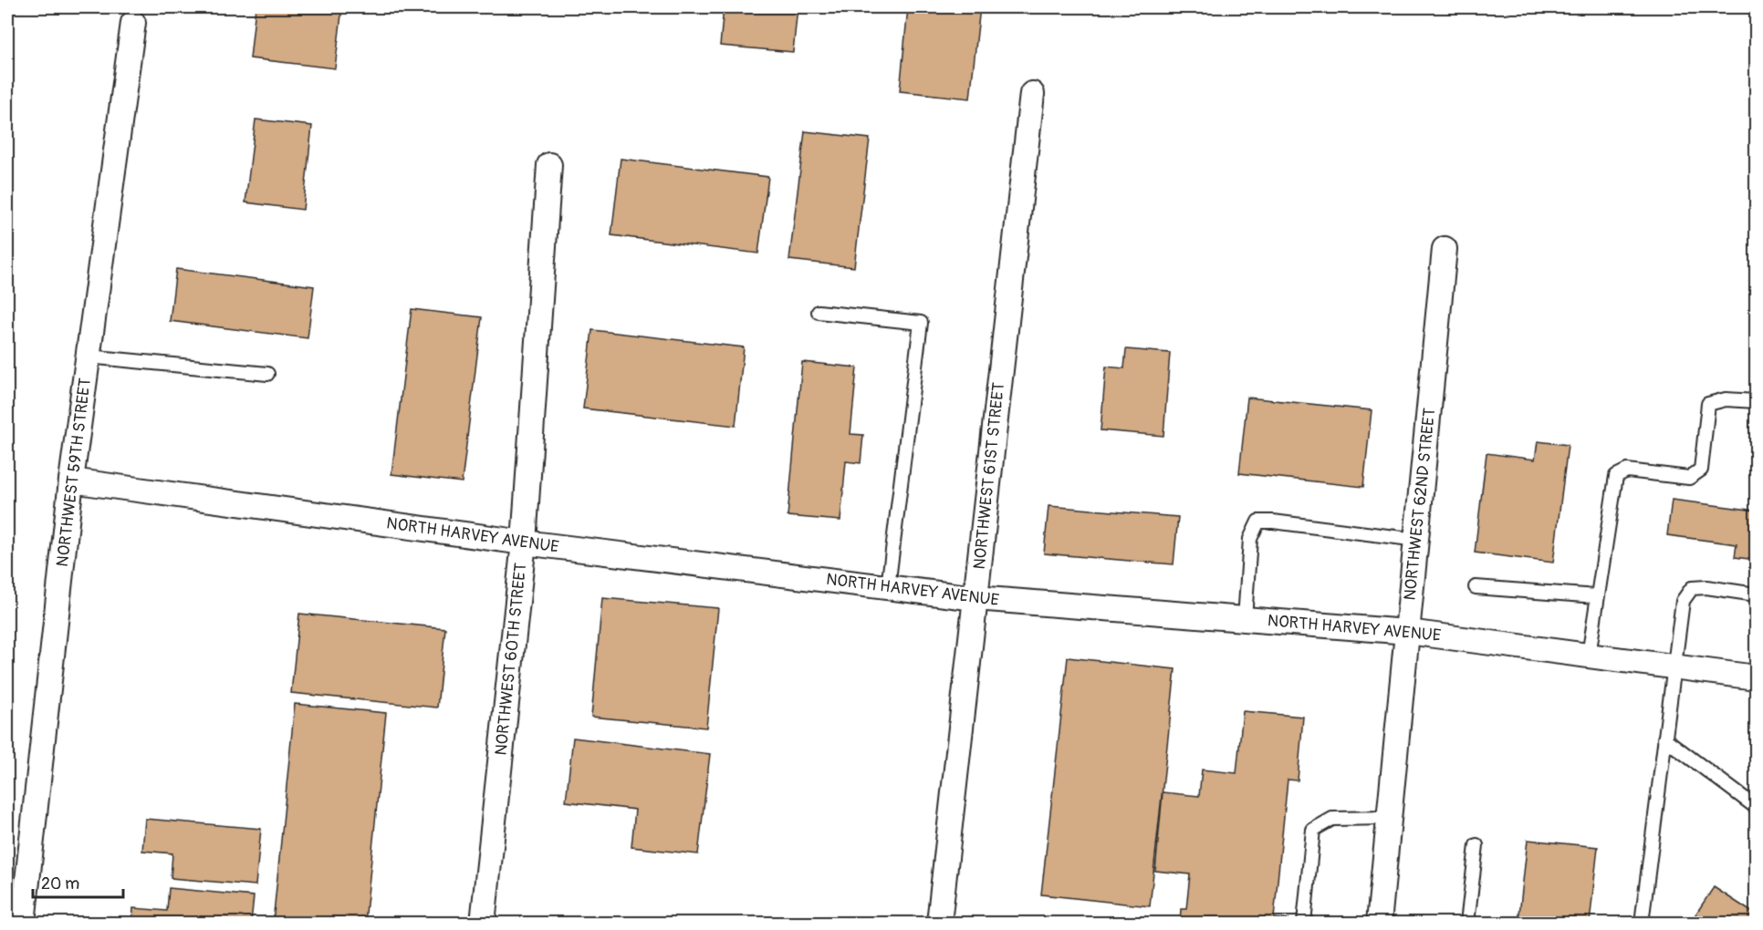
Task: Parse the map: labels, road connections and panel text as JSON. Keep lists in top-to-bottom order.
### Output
{
  "streets": {
    "street": [
      "NORTHWEST 59TH STREET",
      "NORTHWEST 61ST STREET",
      "NORTHWEST 62ND STREET",
      "NORTH HARVEY AVENUE",
      "NORTHWEST 60TH STREET"
    ]
  },
  "crossings": [
    ["NORTHWEST 59TH STREET", "NORTH HARVEY AVENUE"],
    ["NORTHWEST 61ST STREET", "NORTH HARVEY AVENUE"],
    ["NORTHWEST 62ND STREET", "NORTH HARVEY AVENUE"],
    ["NORTH HARVEY AVENUE", "NORTHWEST 60TH STREET"]
  ],
  "scale_bar": "20 m"
}
